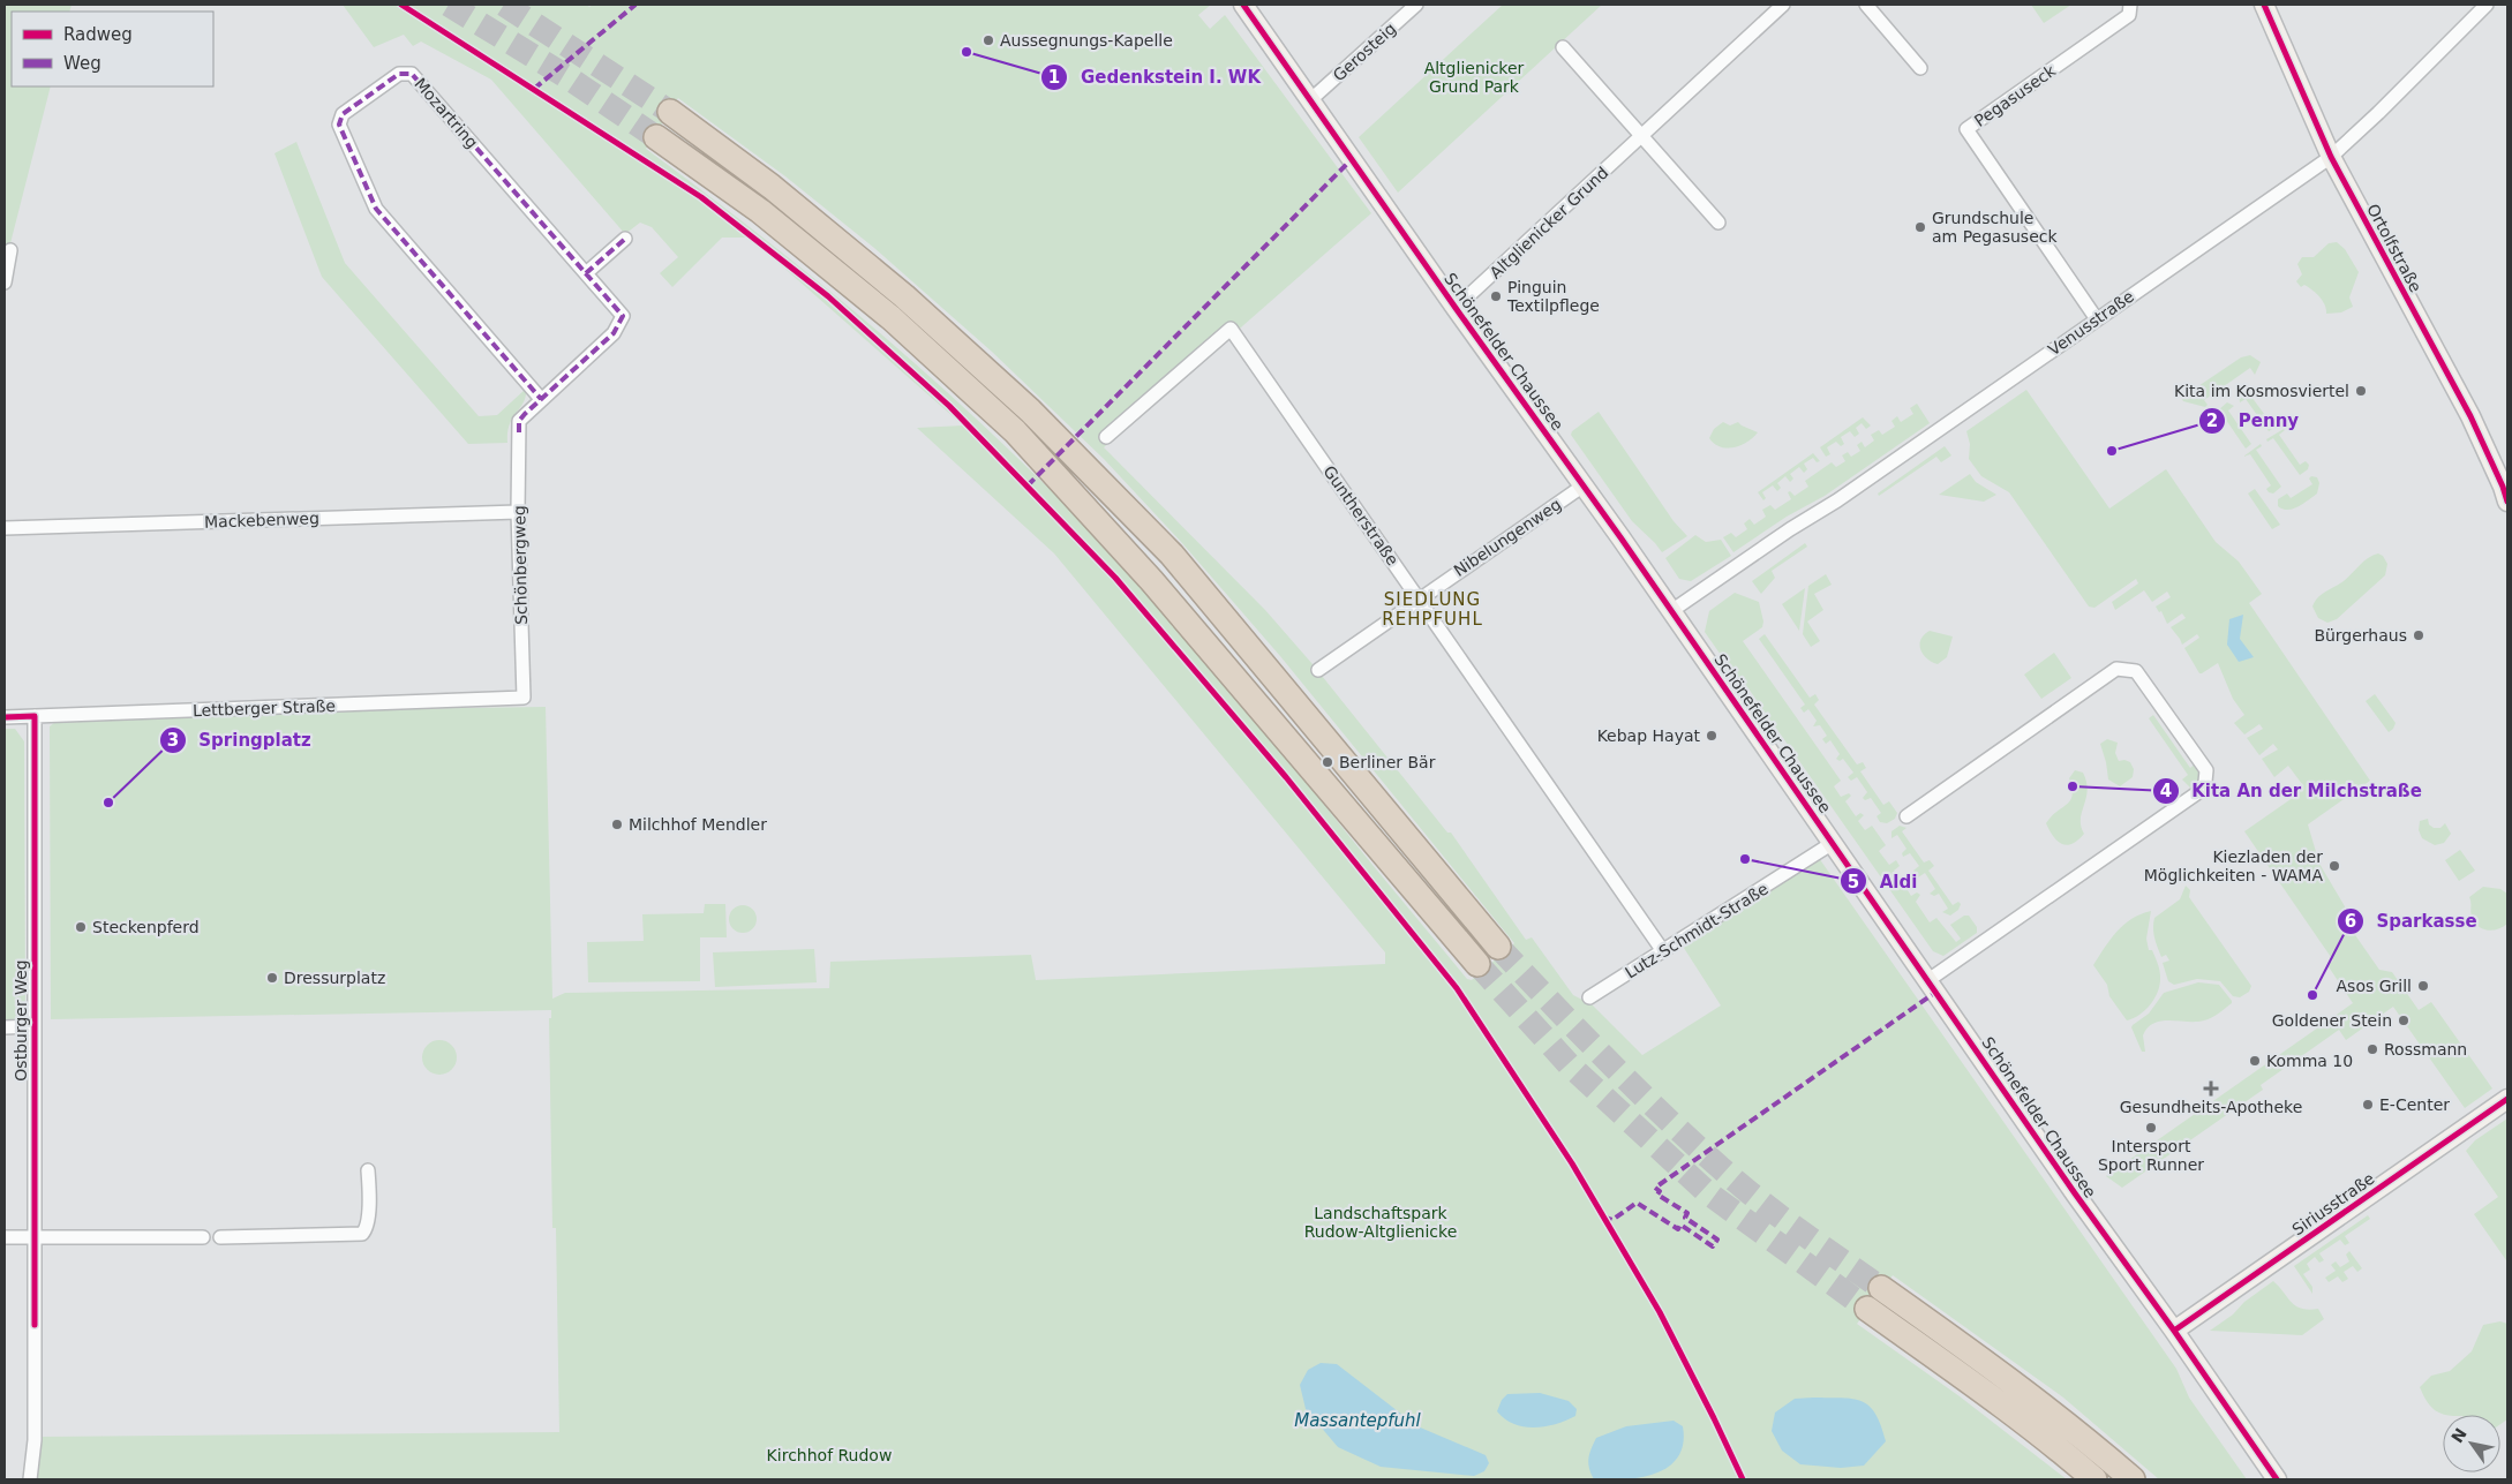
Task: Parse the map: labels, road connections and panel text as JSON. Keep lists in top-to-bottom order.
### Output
{
  "streets": {
    "main road": ["Ortolfstraße", "Schönefelder Chaussee", "Siriusstraße"],
    "street": [
      "Gerosteig",
      "Pegasuseck",
      "Mozartring",
      "Altglienicker Grund",
      "Venusstraße",
      "Guntherstraße",
      "Mackebenweg",
      "Nibelungenweg",
      "Schönbergweg",
      "Lettberger Straße",
      "Lutz-Schmidt-Straße",
      "Ostburger Weg"
    ]
  },
  "crossings": [
    ["Gerosteig", "Schönefelder Chaussee"],
    ["Pegasuseck", "Venusstraße"],
    ["Mozartring", "Schönbergweg"],
    ["Altglienicker Grund", "Schönefelder Chaussee"],
    ["Ortolfstraße", "Venusstraße"],
    ["Venusstraße", "Schönefelder Chaussee"],
    ["Schönefelder Chaussee", "Nibelungenweg"],
    ["Schönefelder Chaussee", "Lutz-Schmidt-Straße"],
    ["Schönefelder Chaussee", "Siriusstraße"],
    ["Guntherstraße", "Nibelungenweg"],
    ["Guntherstraße", "Lutz-Schmidt-Straße"],
    ["Mackebenweg", "Schönbergweg"],
    ["Schönbergweg", "Lettberger Straße"],
    ["Lettberger Straße", "Ostburger Weg"]
  ],
  "districts": ["SIEDLUNG REHPFUHL"],
  "water": ["Massantepfuhl"],
  "parks": ["Altglienicker Grund Park", "Landschaftspark Rudow-Altglienicke", "Kirchhof Rudow"],
  "places": {
    "other": [
      "Aussegnungs-Kapelle",
      "Gedenkstein I. WK",
      "Grundschule am Pegasuseck",
      "Pinguin Textilpflege",
      "Kita im Kosmosviertel",
      "Penny",
      "Bürgerhaus",
      "Kebap Hayat",
      "Berliner Bär",
      "Kita An der Milchstraße",
      "Springplatz",
      "Milchhof Mendler",
      "Aldi",
      "Kiezladen der Möglichkeiten - WAMA",
      "Steckenpferd",
      "Dressurplatz",
      "Asos Grill",
      "Sparkasse",
      "Goldener Stein",
      "Rossmann",
      "Komma 10",
      "E-Center",
      "Intersport Sport Runner"
    ],
    "health": ["Gesundheits-Apotheke"]
  },
  "legend": ["Radweg", "Weg"],
  "north": "top left"
}
